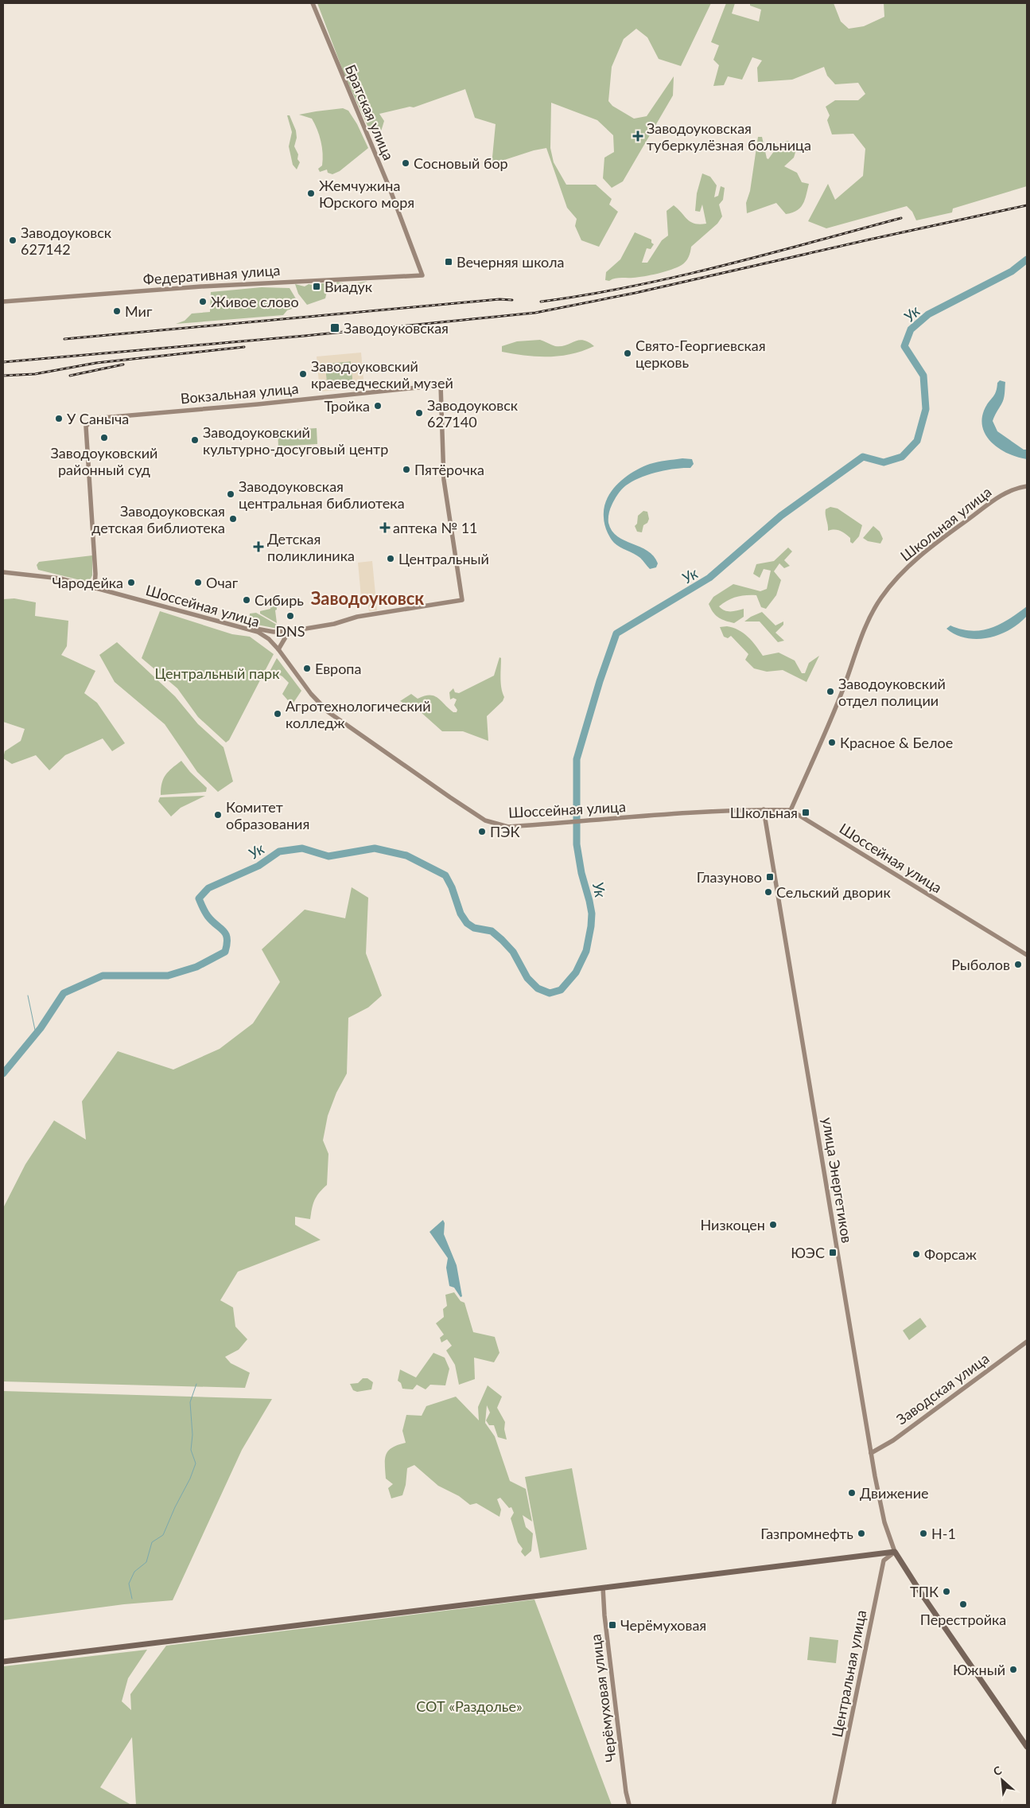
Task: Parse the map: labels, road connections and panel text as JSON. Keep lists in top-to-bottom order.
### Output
{
  "streets": {
    "street": [
      "Братская улица",
      "Федеративная улица",
      "Вокзальная улица",
      "Школьная улица",
      "Шоссейная улица",
      "улица Энергетиков",
      "Заводская улица",
      "Центральная улица",
      "Черёмуховая улица"
    ]
  },
  "crossings": [
    ["Братская улица", "Федеративная улица"],
    ["Вокзальная улица", "Шоссейная улица"],
    ["Школьная улица", "Шоссейная улица"],
    ["Шоссейная улица", "улица Энергетиков"],
    ["улица Энергетиков", "Заводская улица"],
    ["улица Энергетиков", "Центральная улица"]
  ],
  "districts": ["Заводоуковск"],
  "water": ["Ук"],
  "parks": ["Центральный парк", "СОТ «Раздолье»"],
  "places": {
    "health": ["Заводоуковская туберкулёзная больница", "аптека № 11", "Детская поликлиника"],
    "other": [
      "Сосновый бор",
      "Жемчужина Юрского моря",
      "Заводоуковск 627142",
      "Живое слово",
      "Миг",
      "Свято-Георгиевская церковь",
      "Заводоуковский краеведческий музей",
      "Тройка",
      "Заводоуковск 627140",
      "У Саныча",
      "Заводоуковский районный суд",
      "Заводоуковский культурно-досуговый центр",
      "Пятёрочка",
      "Заводоуковская центральная библиотека",
      "Заводоуковская детская библиотека",
      "Центральный",
      "Чародейка",
      "Очаг",
      "Сибирь",
      "DNS",
      "Европа",
      "Заводоуковский отдел полиции",
      "Агротехнологический колледж",
      "Красное & Белое",
      "Комитет образования",
      "ПЭК",
      "Сельский дворик",
      "Рыболов",
      "Низкоцен",
      "Форсаж",
      "Движение",
      "Газпромнефть",
      "Н-1",
      "ТПК",
      "Перестройка",
      "Южный"
    ],
    "transit": [
      "Вечерняя школа",
      "Виадук",
      "Заводоуковская",
      "Школьная",
      "Глазуново",
      "ЮЭС",
      "Черёмуховая"
    ]
  },
  "north": "top left"
}
